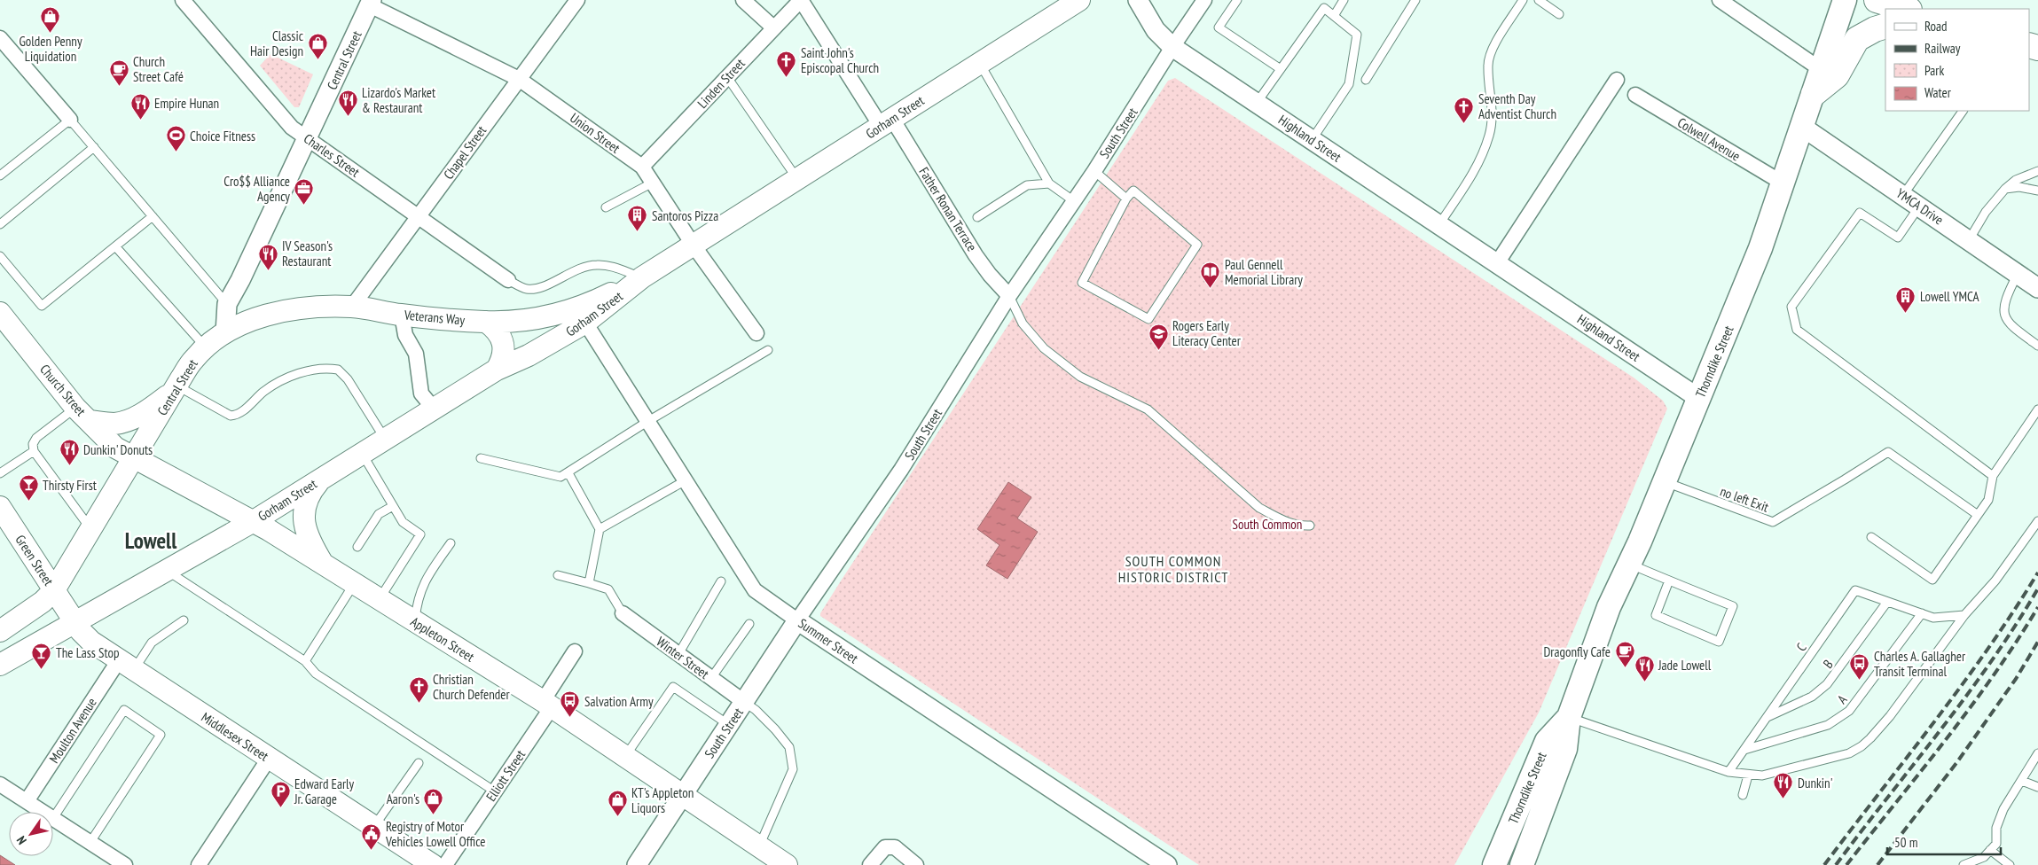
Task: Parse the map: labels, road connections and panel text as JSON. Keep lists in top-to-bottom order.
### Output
{
  "streets": {
    "main road": [
      "Central Street",
      "Gorham Street",
      "Veterans Way",
      "Thorndike Street",
      "Church Street",
      "Green Street",
      "Appleton Street",
      "Middlesex Street"
    ],
    "street": [
      "Linden Street",
      "Union Street",
      "South Street",
      "Highland Street",
      "Colwell Avenue",
      "Chapel Street",
      "Charles Street",
      "YMCA Drive",
      "Father Ronan Terrace",
      "Summer Street",
      "Winter Street",
      "Moulton Avenue",
      "Elliott Street"
    ],
    "lane": [
      "no left Exit",
      "C",
      "B",
      "A"
    ]
  },
  "crossings": [
    ["Central Street", "Union Street"],
    ["Central Street", "Charles Street"],
    ["Central Street", "Veterans Way"],
    ["Central Street", "Church Street"],
    ["Central Street", "Green Street"],
    ["Central Street", "Appleton Street"],
    ["Central Street", "Middlesex Street"],
    ["Linden Street", "Union Street"],
    ["Linden Street", "Father Ronan Terrace"],
    ["Gorham Street", "Union Street"],
    ["Gorham Street", "Father Ronan Terrace"],
    ["Gorham Street", "Veterans Way"],
    ["Gorham Street", "Appleton Street"],
    ["Gorham Street", "Summer Street"],
    ["Gorham Street", "Middlesex Street"],
    ["Union Street", "Chapel Street"],
    ["South Street", "Highland Street"],
    ["South Street", "Father Ronan Terrace"],
    ["South Street", "Appleton Street"],
    ["South Street", "Summer Street"],
    ["South Street", "Winter Street"],
    ["Highland Street", "Thorndike Street"],
    ["Colwell Avenue", "Thorndike Street"],
    ["Chapel Street", "Charles Street"],
    ["Chapel Street", "Veterans Way"],
    ["YMCA Drive", "Thorndike Street"],
    ["Thorndike Street", "no left Exit"],
    ["Church Street", "Appleton Street"],
    ["Green Street", "Middlesex Street"],
    ["Appleton Street", "Elliott Street"],
    ["C", "B"],
    ["C", "A"],
    ["Moulton Avenue", "Middlesex Street"]
  ],
  "districts": ["Lowell", "SOUTH COMMON HISTORIC DISTRICT"],
  "parks": ["South Common"],
  "places": {
    "shop": [
      "Golden Penny Liquidation",
      "Classic Hair Design",
      "Aaron's",
      "KT's Appleton Liquors"
    ],
    "church": ["Saint John's Episcopal Church", "Seventh Day Adventist Church", "Christian Church Defender"],
    "cafe": ["Church Street Café", "Dragonfly Cafe"],
    "restaurant": [
      "Lizardo's Market & Restaurant",
      "Empire Hunan",
      "IV Season's Restaurant",
      "Dunkin' Donuts",
      "Jade Lowell",
      "Dunkin'"
    ],
    "sports": ["Choice Fitness"],
    "office": ["Cro$$ Alliance Agency"],
    "building": ["Santoros Pizza", "Lowell YMCA"],
    "library": ["Paul Gennell Memorial Library"],
    "school or university": ["Rogers Early Literacy Center"],
    "bar": ["Thirsty First", "The Lass Stop"],
    "bus stop": ["Charles A. Gallagher Transit Terminal", "Salvation Army"],
    "parking": ["Edward Early Jr. Garage"],
    "public building": ["Registry of Motor Vehicles Lowell Office"]
  },
  "legend": [
    "Road",
    "Railway",
    "Park",
    "Water"
  ],
  "scale_bar": "50 m",
  "north": "bottom left"
}
